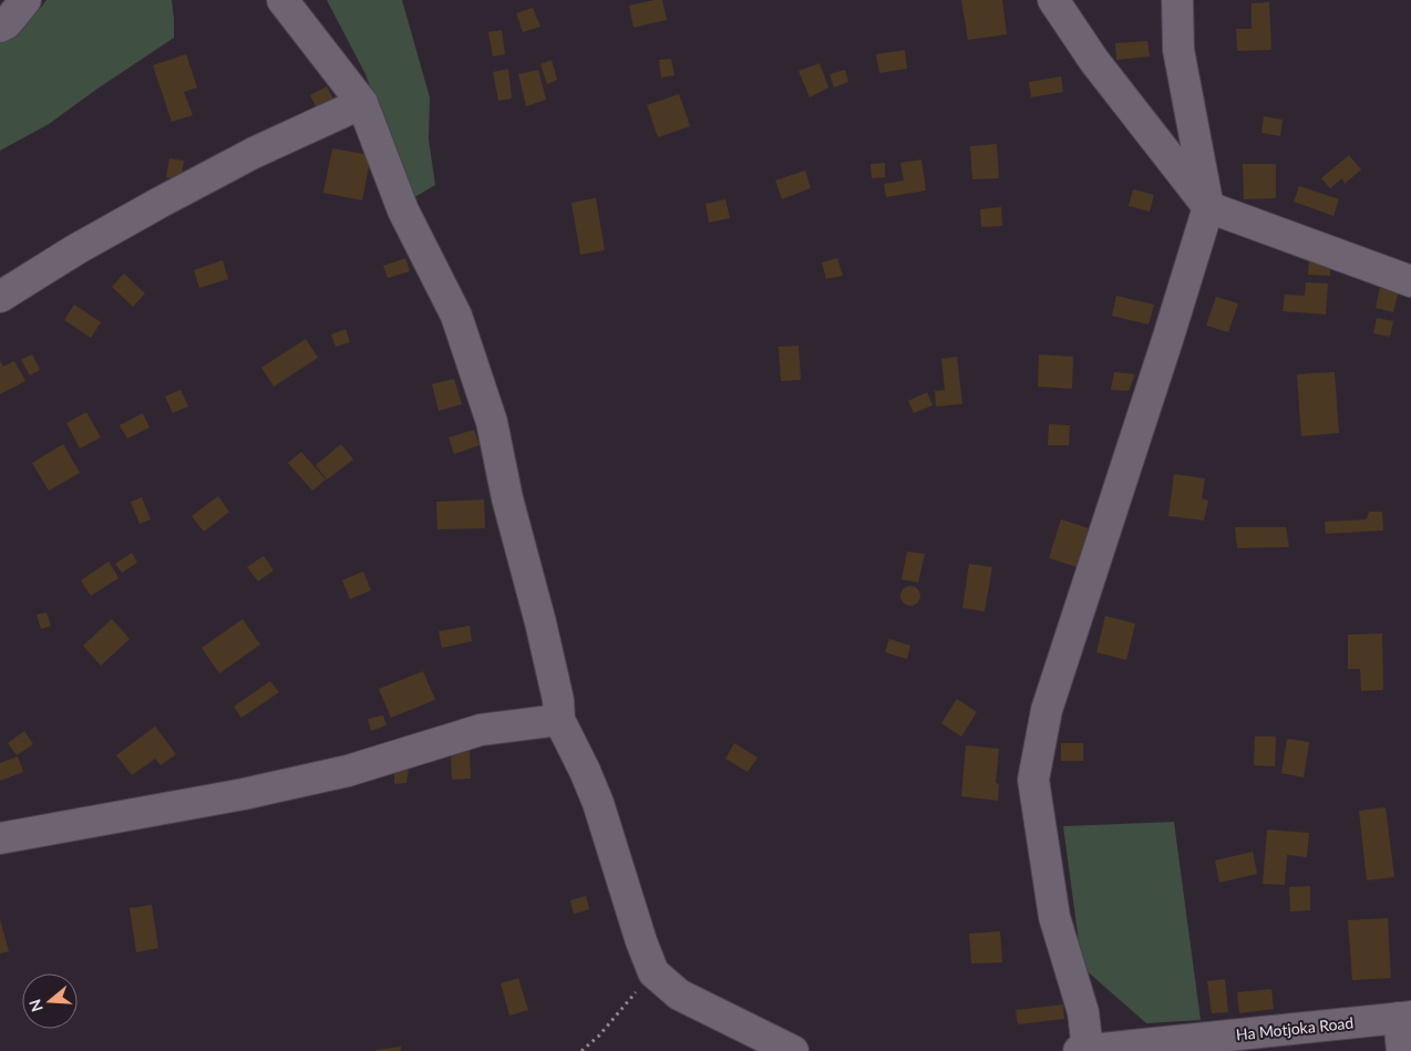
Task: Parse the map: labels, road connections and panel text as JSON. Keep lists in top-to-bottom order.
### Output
{
  "streets": {
    "street": ["Ha Motjoka Road"]
  },
  "north": "left"
}
